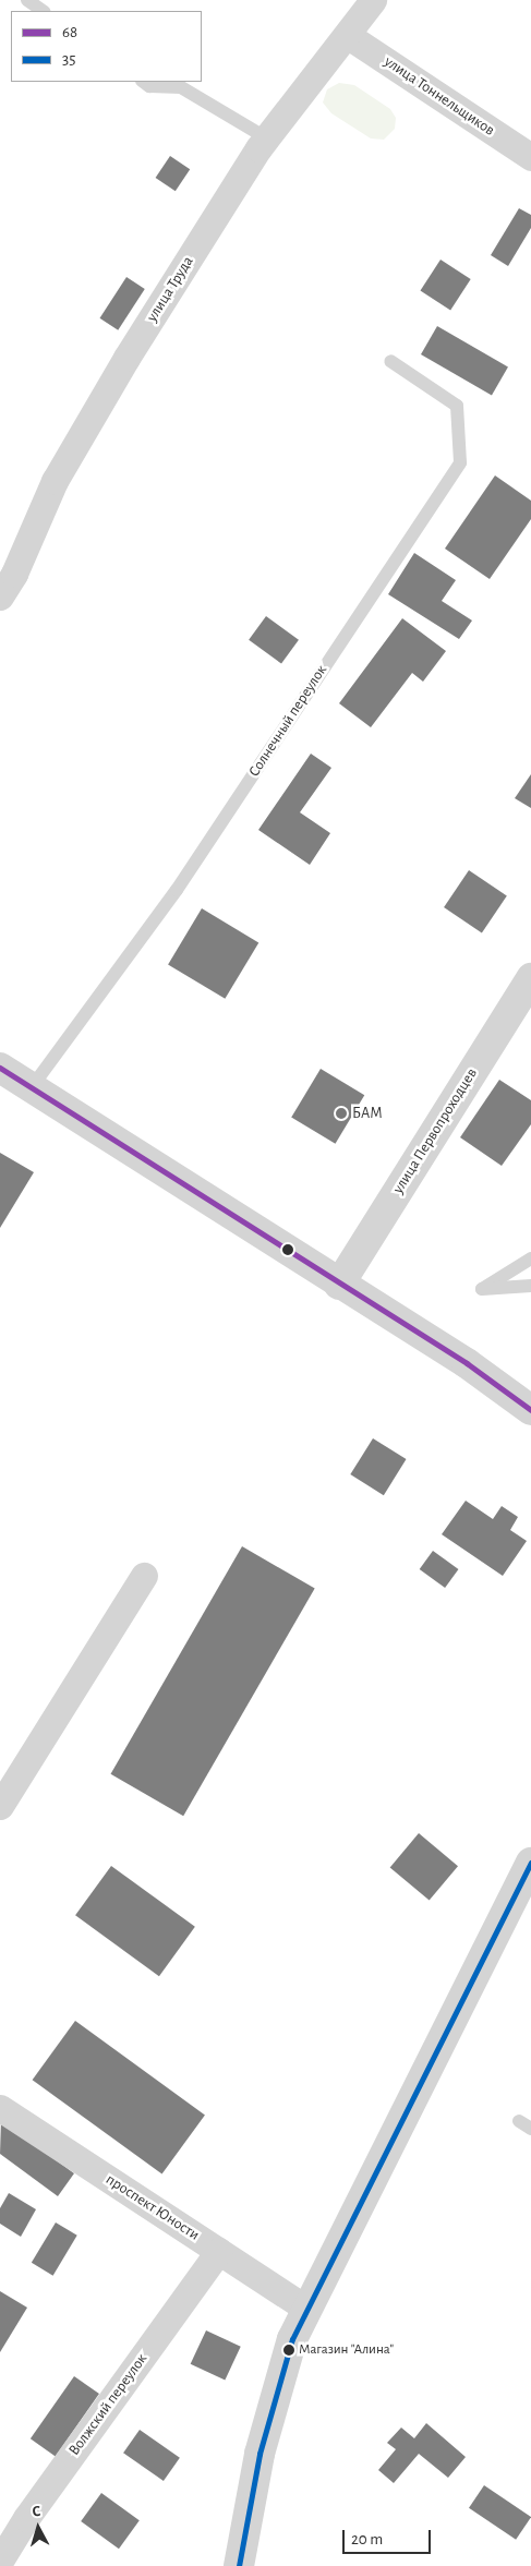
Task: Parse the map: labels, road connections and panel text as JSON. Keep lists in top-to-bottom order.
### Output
{
  "streets": {
    "street": [
      "улица Тоннельщиков",
      "улица Труда",
      "улица Первопроходцев",
      "проспект Юности",
      "Волжский переулок"
    ],
    "lane": ["Солнечный переулок"]
  },
  "crossings": [
    ["улица Тоннельщиков", "улица Труда"],
    ["проспект Юности", "Волжский переулок"]
  ],
  "places": ["БАМ", "Магазин \"Алина\""],
  "lines": ["transit line 68", "transit line 35"],
  "legend": ["68", "35"],
  "scale_bar": "20 m",
  "north": "top"
}
